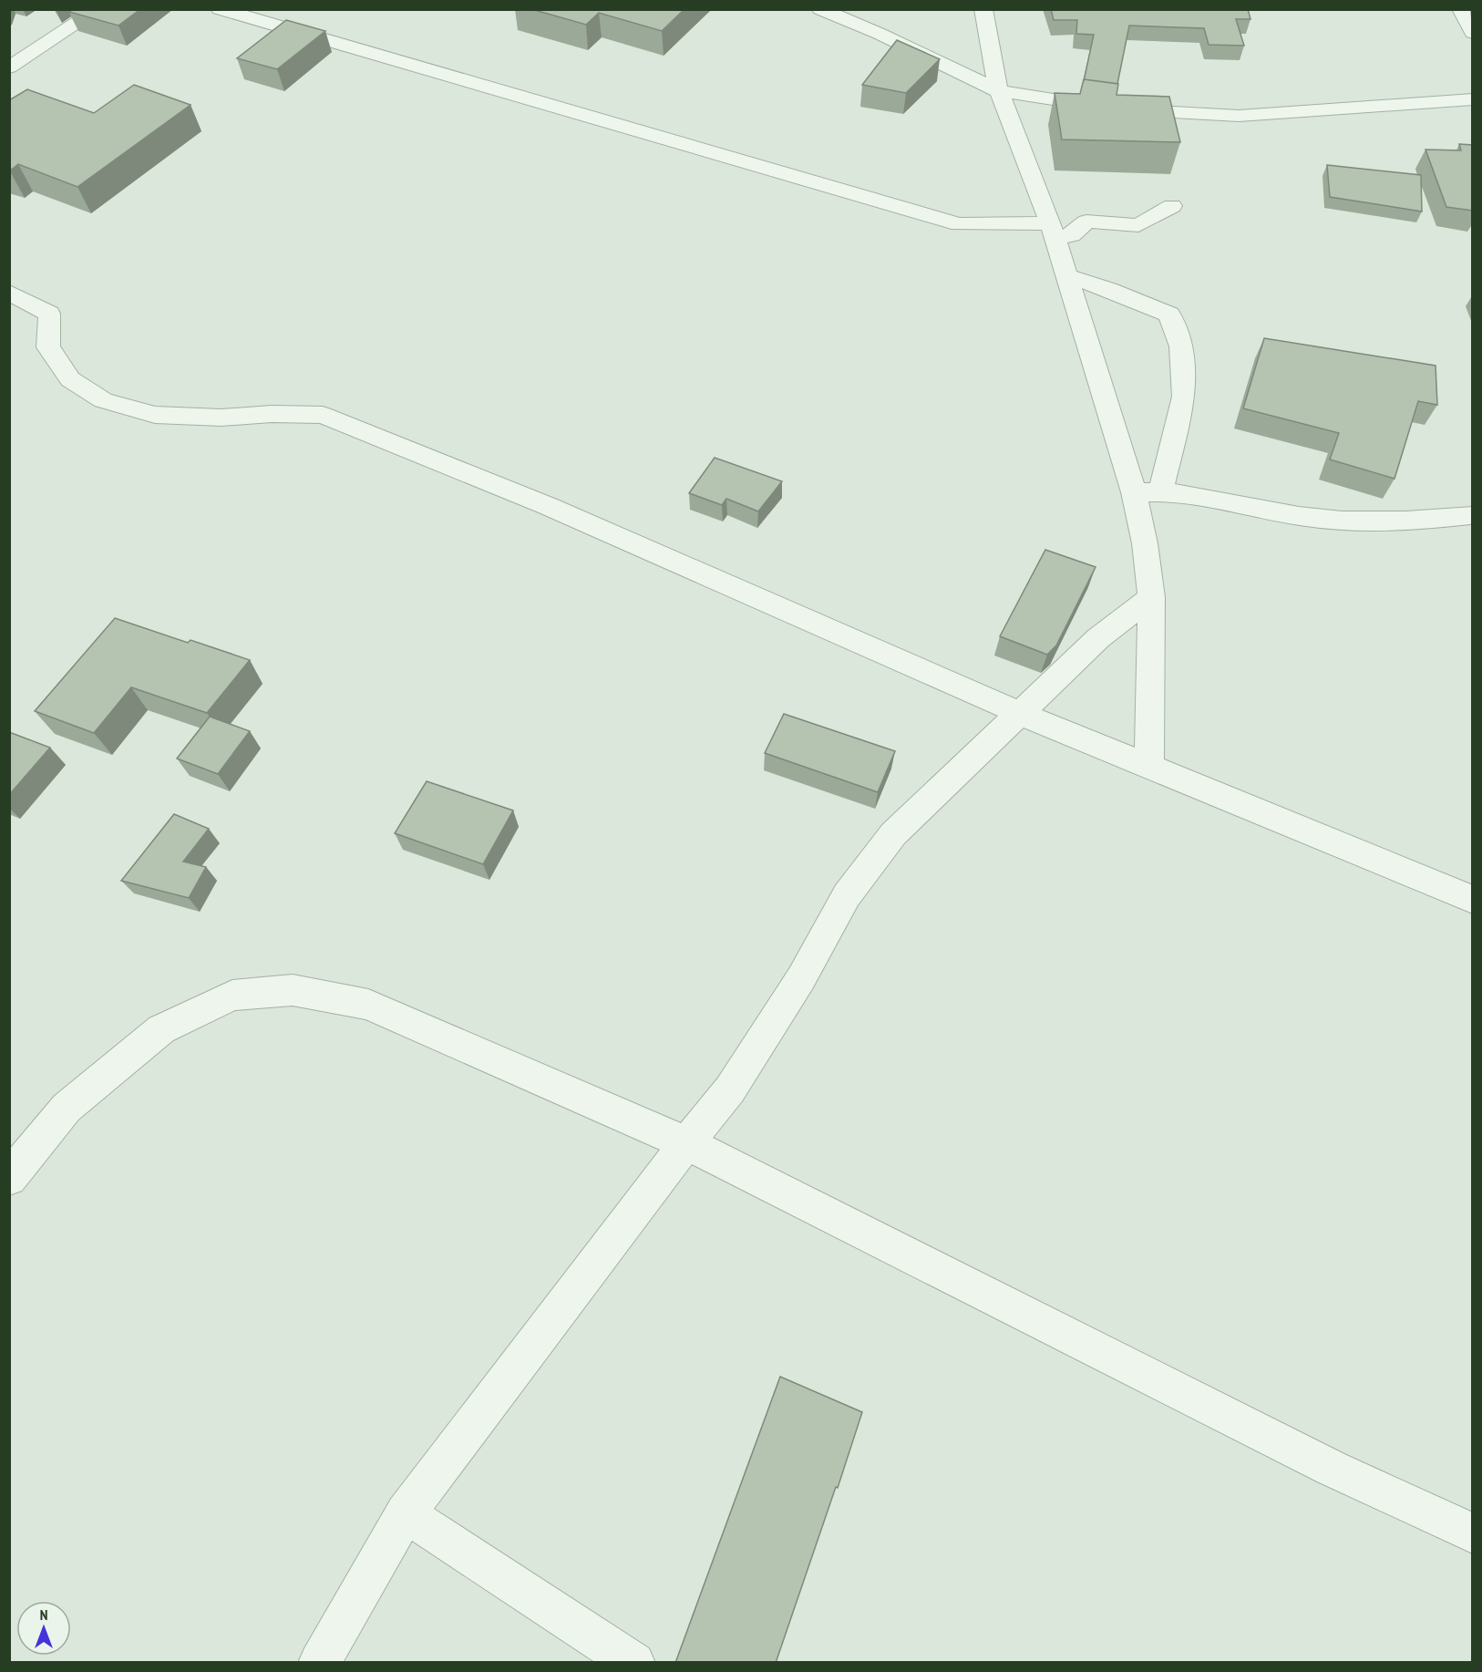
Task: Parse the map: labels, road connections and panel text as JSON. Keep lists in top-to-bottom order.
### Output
{
  "north": "top"
}
